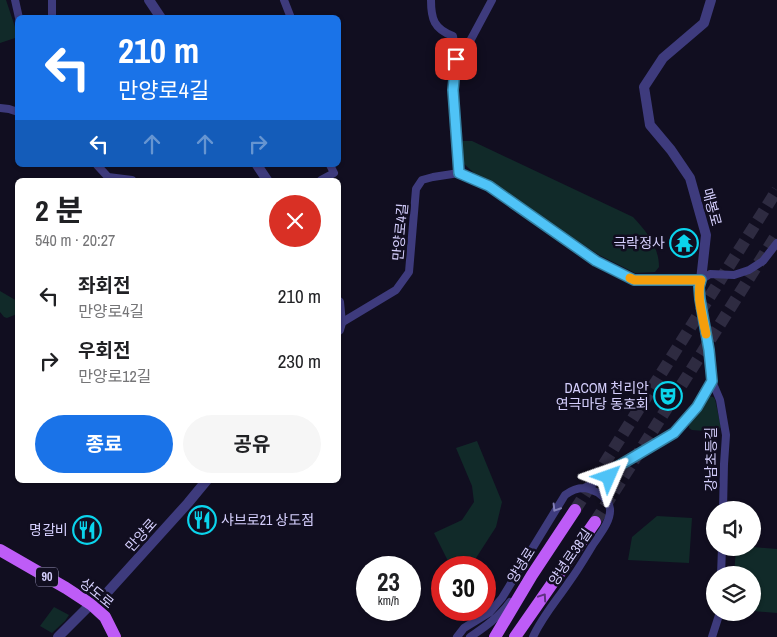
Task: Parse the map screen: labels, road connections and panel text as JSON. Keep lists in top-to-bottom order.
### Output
{
  "streets": {
    "main road": ["양녕로", "90", "상도로"],
    "street": [
      "매봉로",
      "만양로4길",
      "강남초등길",
      "만양로",
      "양녕로38길"
    ]
  },
  "crossings": [
    ["매봉로", "강남초등길"],
    ["만양로", "상도로"]
  ],
  "places": {
    "temple": ["극락정사"],
    "theatre": ["DACOM 천리안 연극마당 동호회"],
    "restaurant": ["샤브로21 상도점", "명갈비"]
  },
  "page": {
    "turn": ["210 m", "만양로4길"],
    "heading": ["2 분", "540 m · 20:27"],
    "list": [
      {
        "name": "좌회전",
        "note": "만양로4길",
        "value": "210 m"
      },
      {
        "name": "우회전",
        "note": "만양로12길",
        "value": "230 m"
      }
    ],
    "buttons": ["종료", "공유"],
    "speed": "23 km/h",
    "limit": "30"
  }
}
